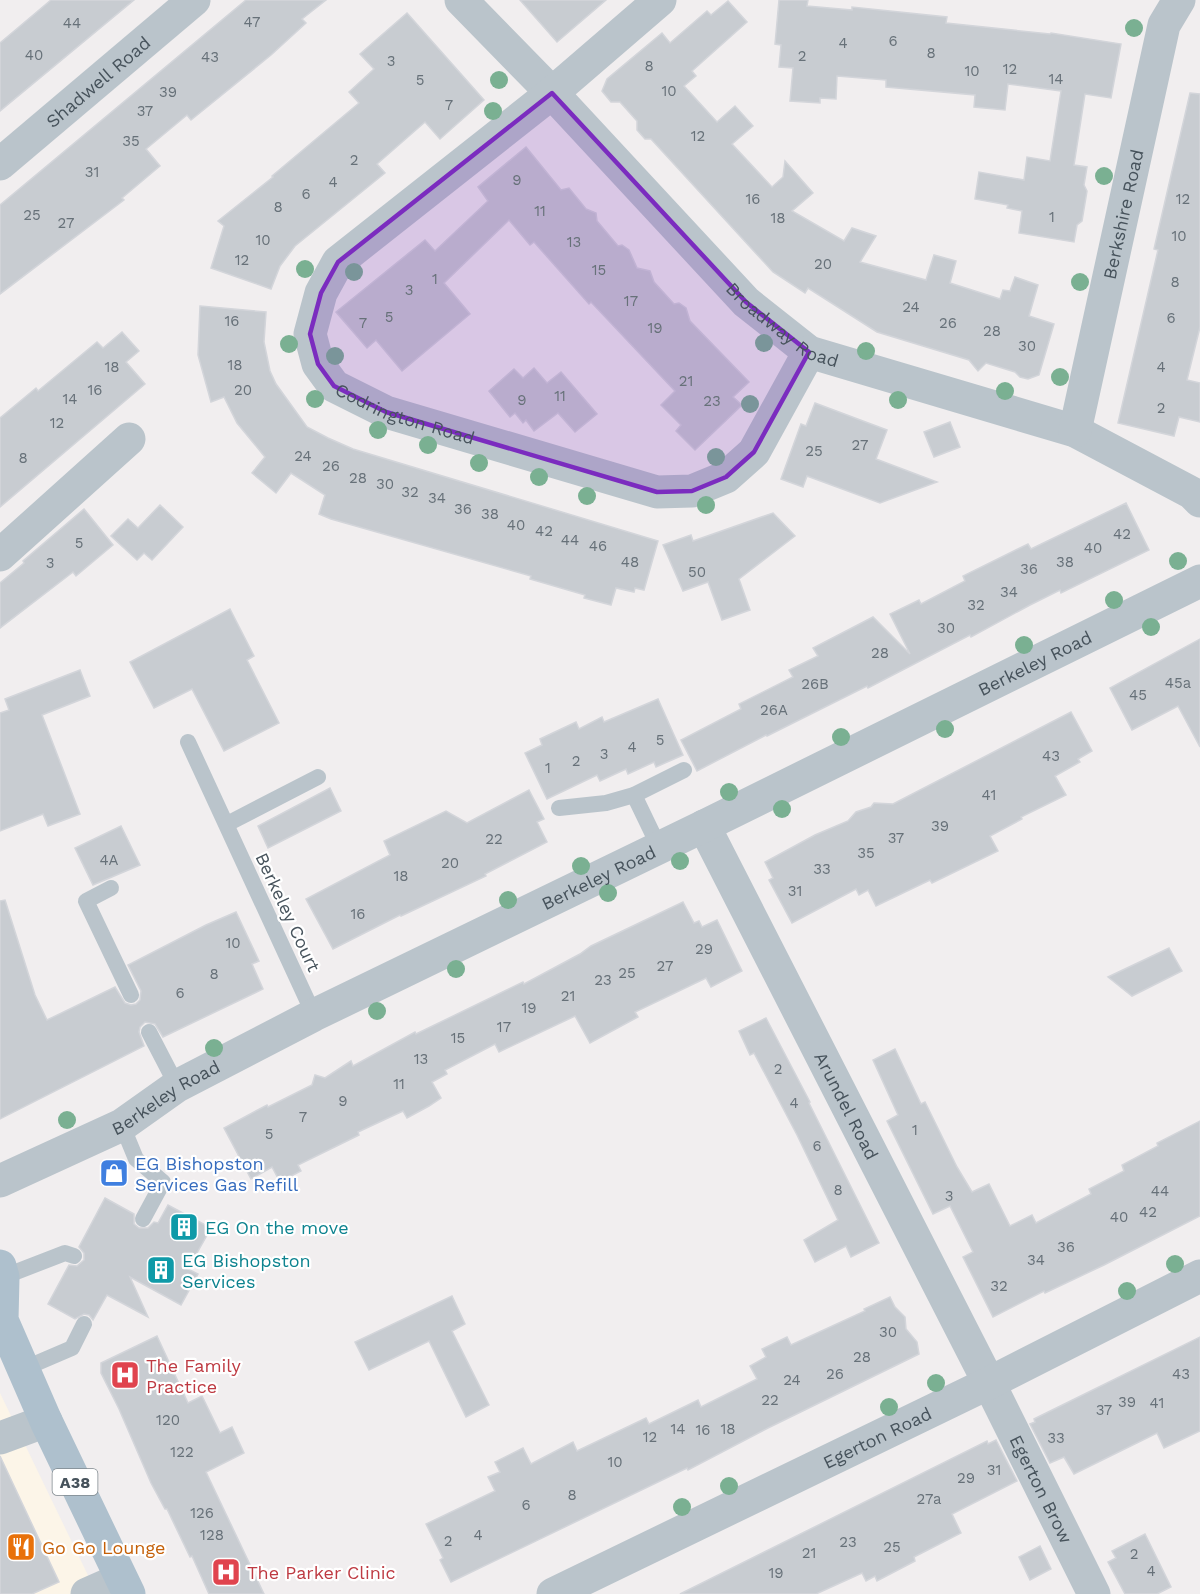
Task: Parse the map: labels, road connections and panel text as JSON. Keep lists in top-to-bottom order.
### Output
{
  "streets": {
    "main road": ["A38"],
    "street": [
      "Shadwell Road",
      "Berkshire Road",
      "Broadway Road",
      "Codrington Road",
      "Berkeley Road",
      "Arundel Road",
      "Egerton Road",
      "Egerton Brow"
    ],
    "lane": ["Berkeley Court"]
  },
  "crossings": [
    ["Berkshire Road", "Broadway Road"],
    ["Broadway Road", "Codrington Road"],
    ["Berkeley Road", "Berkeley Court"],
    ["Berkeley Road", "Arundel Road"],
    ["Arundel Road", "Egerton Road"],
    ["Arundel Road", "Egerton Brow"],
    ["Egerton Road", "Egerton Brow"]
  ],
  "places": {
    "shop": ["EG Bishopston Services Gas Refill"],
    "building": ["EG On the move", "EG Bishopston Services"],
    "hospital": ["The Family Practice", "The Parker Clinic"],
    "restaurant": ["Go Go Lounge"]
  },
  "house_numbers": [
    "47",
    "44",
    "6",
    "4",
    "8",
    "40",
    "2",
    "43",
    "3",
    "8",
    "12",
    "10",
    "14",
    "5",
    "10",
    "39",
    "7",
    "37",
    "12",
    "35",
    "2",
    "31",
    "9",
    "4",
    "6",
    "16",
    "12",
    "8",
    "11",
    "25",
    "1",
    "18",
    "27",
    "10",
    "10",
    "13",
    "12",
    "20",
    "15",
    "1",
    "8",
    "3",
    "17",
    "24",
    "5",
    "6",
    "16",
    "7",
    "26",
    "19",
    "28",
    "30",
    "18",
    "18",
    "4",
    "21",
    "16",
    "20",
    "11",
    "14",
    "9",
    "23",
    "2",
    "12",
    "27",
    "25",
    "24",
    "8",
    "26",
    "28",
    "30",
    "32",
    "34",
    "36",
    "38",
    "40",
    "42",
    "42",
    "44",
    "5",
    "46",
    "40",
    "48",
    "38",
    "3",
    "36",
    "50",
    "34",
    "32",
    "30",
    "28",
    "45a",
    "26B",
    "45",
    "26A",
    "5",
    "4",
    "3",
    "43",
    "2",
    "1",
    "41",
    "39",
    "37",
    "22",
    "35",
    "4A",
    "20",
    "33",
    "18",
    "31",
    "16",
    "10",
    "29",
    "27",
    "25",
    "8",
    "23",
    "6",
    "21",
    "19",
    "17",
    "15",
    "13",
    "2",
    "11",
    "9",
    "4",
    "7",
    "1",
    "5",
    "6",
    "8",
    "44",
    "3",
    "42",
    "40",
    "36",
    "34",
    "32",
    "30",
    "28",
    "26",
    "43",
    "24",
    "22",
    "39",
    "41",
    "37",
    "120",
    "14",
    "18",
    "16",
    "12",
    "33",
    "122",
    "10",
    "31",
    "29",
    "8",
    "27a",
    "6",
    "126",
    "128",
    "4",
    "2",
    "23",
    "25",
    "21",
    "2",
    "4",
    "19"
  ]
}
